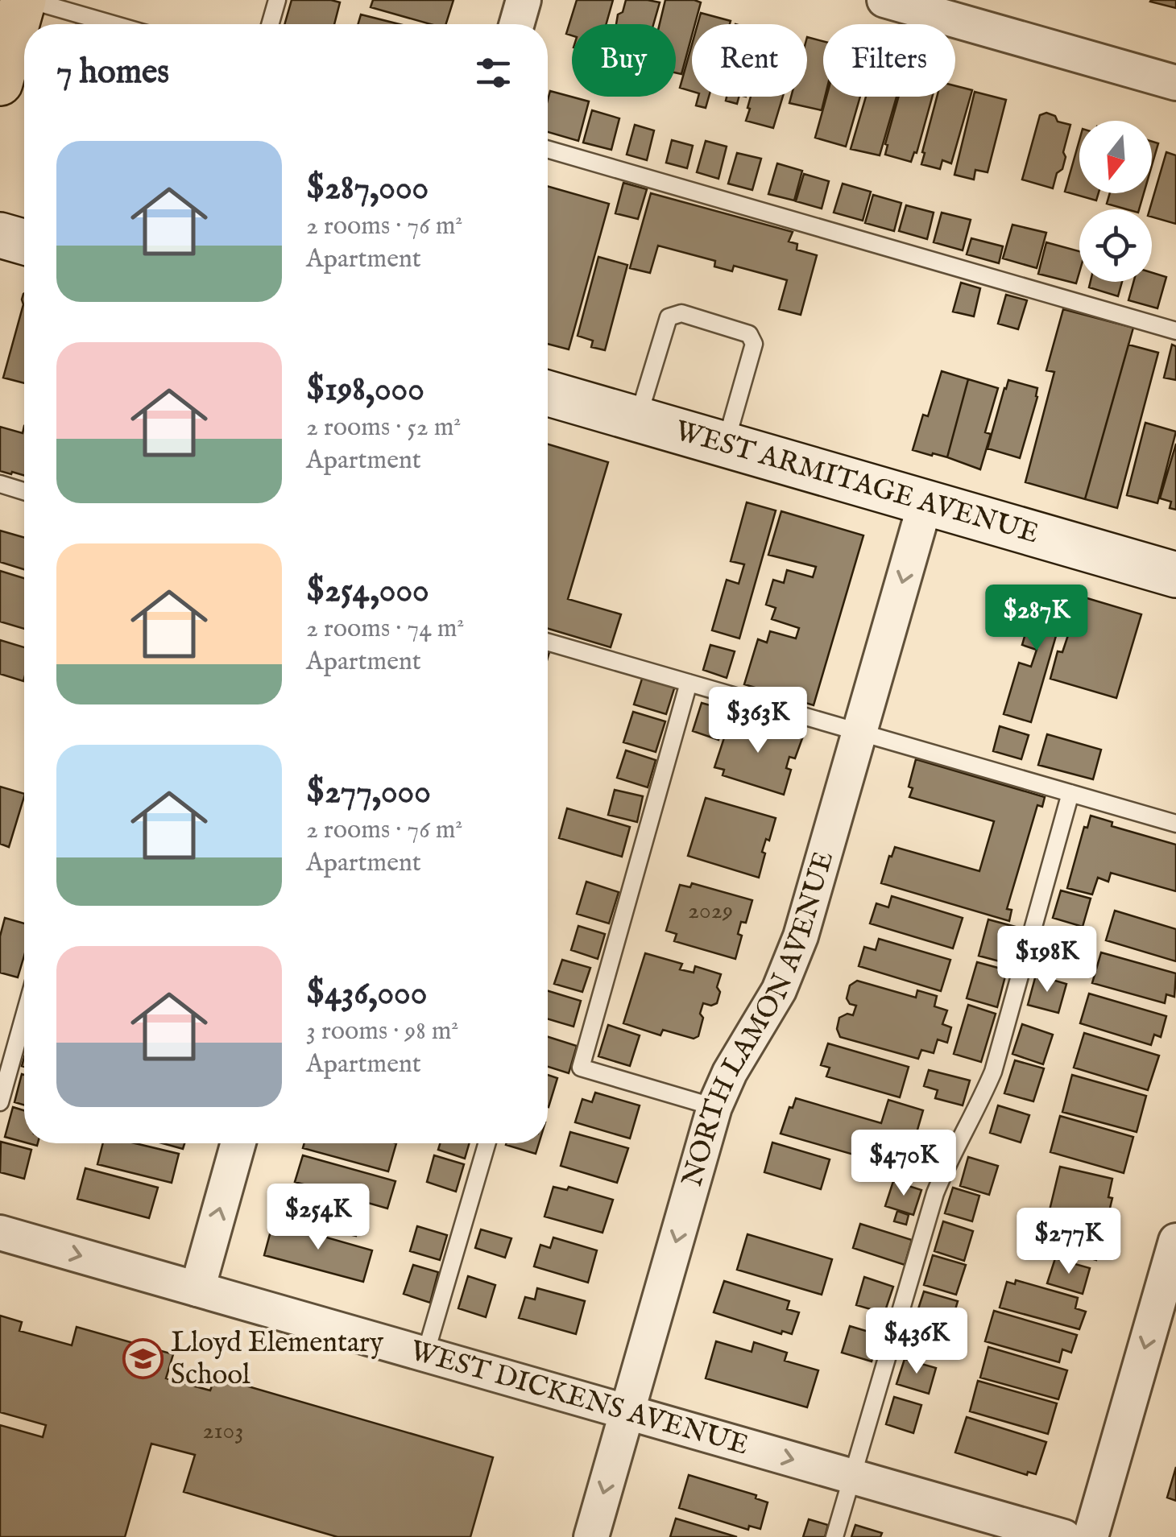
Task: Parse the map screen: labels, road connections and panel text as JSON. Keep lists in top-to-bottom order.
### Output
{
  "streets": {
    "main road": ["WEST ARMITAGE AVENUE"],
    "street": ["NORTH LAMON AVENUE", "WEST DICKENS AVENUE"]
  },
  "crossings": [
    ["WEST ARMITAGE AVENUE", "NORTH LAMON AVENUE"],
    ["NORTH LAMON AVENUE", "WEST DICKENS AVENUE"]
  ],
  "one_way": ["NORTH LAMON AVENUE", "WEST DICKENS AVENUE"],
  "places": {
    "school or university": ["Lloyd Elementary School"]
  },
  "house_numbers": ["2029", "2103"],
  "north": "bottom",
  "page": {
    "chip": ["Buy", "Rent", "Filters"],
    "heading": "7 homes",
    "list": [
      {
        "name": "$287,000",
        "note": "2 rooms · 76 m² · Apartment"
      },
      {
        "name": "$198,000",
        "note": "2 rooms · 52 m² · Apartment"
      },
      {
        "name": "$254,000",
        "note": "2 rooms · 74 m² · Apartment"
      },
      {
        "name": "$277,000",
        "note": "2 rooms · 76 m² · Apartment"
      },
      {
        "name": "$436,000",
        "note": "3 rooms · 98 m² · Apartment"
      }
    ],
    "price": [
      "$287K",
      "$363K",
      "$198K",
      "$470K",
      "$254K",
      "$277K",
      "$436K"
    ]
  }
}
